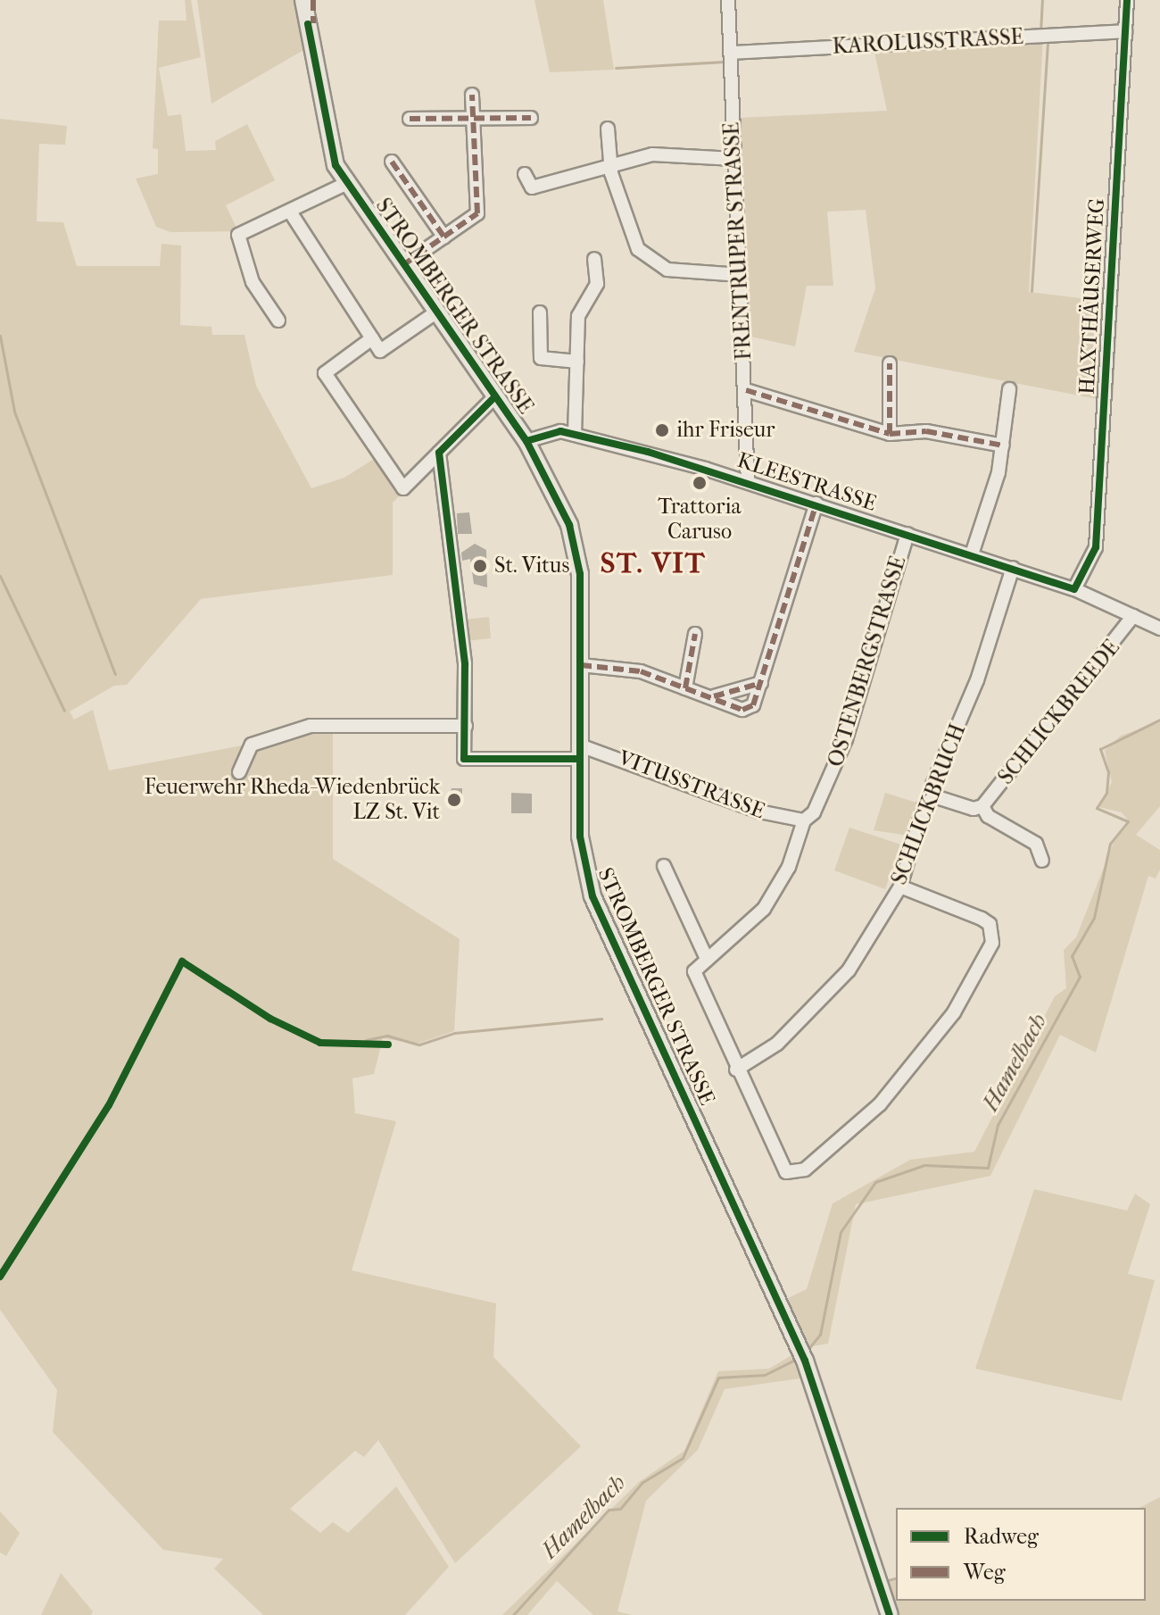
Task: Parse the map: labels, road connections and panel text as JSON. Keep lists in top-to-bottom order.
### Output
{
  "streets": {
    "main road": ["STROMBERGER STRASSE"],
    "street": [
      "KAROLUSSTRASSE",
      "FRENTRUPER STRASSE",
      "HAXTHÄUSERWEG",
      "KLEESTRASSE",
      "OSTENBERGSTRASSE",
      "SCHLICKBREEDE",
      "VITUSSTRASSE",
      "SCHLICKBRUCH"
    ]
  },
  "crossings": [
    ["KAROLUSSTRASSE", "FRENTRUPER STRASSE"],
    ["KAROLUSSTRASSE", "HAXTHÄUSERWEG"],
    ["FRENTRUPER STRASSE", "KLEESTRASSE"],
    ["HAXTHÄUSERWEG", "KLEESTRASSE"],
    ["STROMBERGER STRASSE", "KLEESTRASSE"],
    ["STROMBERGER STRASSE", "VITUSSTRASSE"],
    ["KLEESTRASSE", "OSTENBERGSTRASSE"],
    ["KLEESTRASSE", "SCHLICKBREEDE"],
    ["KLEESTRASSE", "SCHLICKBRUCH"],
    ["OSTENBERGSTRASSE", "VITUSSTRASSE"]
  ],
  "districts": ["ST. VIT"],
  "water": ["Hamelbach"],
  "places": [
    "ihr Friseur",
    "Trattoria Caruso",
    "St. Vitus",
    "Feuerwehr Rheda-Wiedenbrück LZ St. Vit"
  ],
  "legend": ["Radweg", "Weg"]
}
